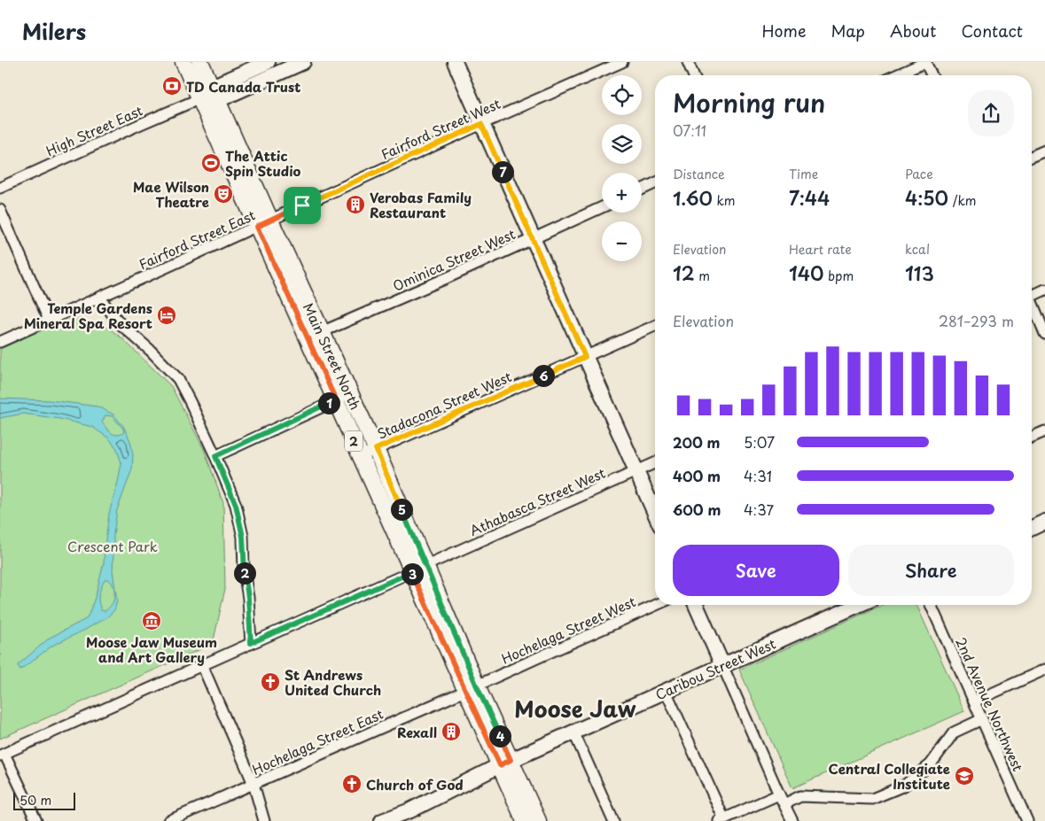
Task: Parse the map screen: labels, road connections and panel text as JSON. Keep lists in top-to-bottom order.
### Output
{
  "streets": {
    "main road": ["Main Street North", "2"],
    "street": [
      "Fairford Street West",
      "High Street East",
      "Fairford Street East",
      "Ominica Street West",
      "Stadacona Street West",
      "Athabasca Street West",
      "Hochelaga Street West",
      "Caribou Street West",
      "2nd Avenue Northwest",
      "Hochelaga Street East"
    ]
  },
  "crossings": [
    ["Fairford Street West", "Fairford Street East"],
    ["Fairford Street West", "Main Street North"],
    ["High Street East", "Main Street North"],
    ["Fairford Street East", "Main Street North"],
    ["Ominica Street West", "Main Street North"],
    ["Main Street North", "Stadacona Street West"],
    ["Main Street North", "Athabasca Street West"],
    ["Main Street North", "Hochelaga Street West"],
    ["Main Street North", "Caribou Street West"],
    ["Main Street North", "Hochelaga Street East"],
    ["Hochelaga Street West", "Hochelaga Street East"]
  ],
  "districts": ["Moose Jaw"],
  "parks": ["Crescent Park"],
  "places": {
    "bank": ["TD Canada Trust"],
    "sports": ["The Attic Spin Studio"],
    "theatre": ["Mae Wilson Theatre"],
    "building": ["Verobas Family Restaurant", "Rexall"],
    "hotel": ["Temple Gardens Mineral Spa Resort"],
    "museum": ["Moose Jaw Museum and Art Gallery"],
    "church": ["St Andrews United Church", "Church of God"],
    "school or university": ["Central Collegiate Institute"]
  },
  "scale_bar": "50 m",
  "page": {
    "header": "Milers",
    "nav": [
      "Home",
      "Map",
      "About",
      "Contact"
    ],
    "map_buttons": ["+", "−"],
    "heading": ["Morning run", "07:11"],
    "stats": [
      ["Distance", "1.60 km"],
      ["Time", "7:44"],
      ["Pace", "4:50 /km"],
      ["Elevation", "12 m"],
      ["Heart rate", "140 bpm"],
      ["kcal", "113"]
    ],
    "pins": [
      "7",
      "6",
      "1",
      "5",
      "2",
      "3",
      "4"
    ],
    "chart": ["Elevation", "281–293 m"],
    "list": [
      {
        "name": "200 m",
        "note": "5:07"
      },
      {
        "name": "400 m",
        "note": "4:31"
      },
      {
        "name": "600 m",
        "note": "4:37"
      }
    ],
    "buttons": ["Save", "Share"],
    "scale": "50 m"
  }
}
